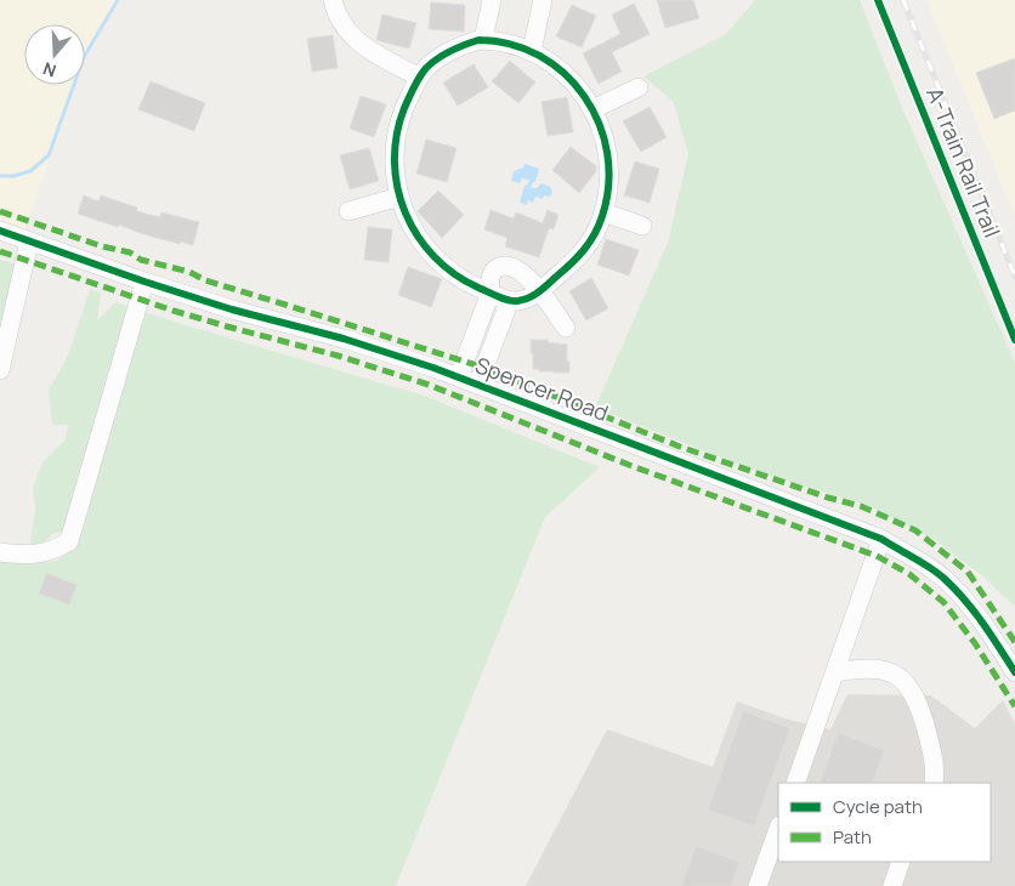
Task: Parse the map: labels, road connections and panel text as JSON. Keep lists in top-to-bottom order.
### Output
{
  "streets": {
    "street": ["Spencer Road"],
    "cycle path": ["A-Train Rail Trail"]
  },
  "legend": ["Cycle path", "Path"],
  "north": "bottom"
}
